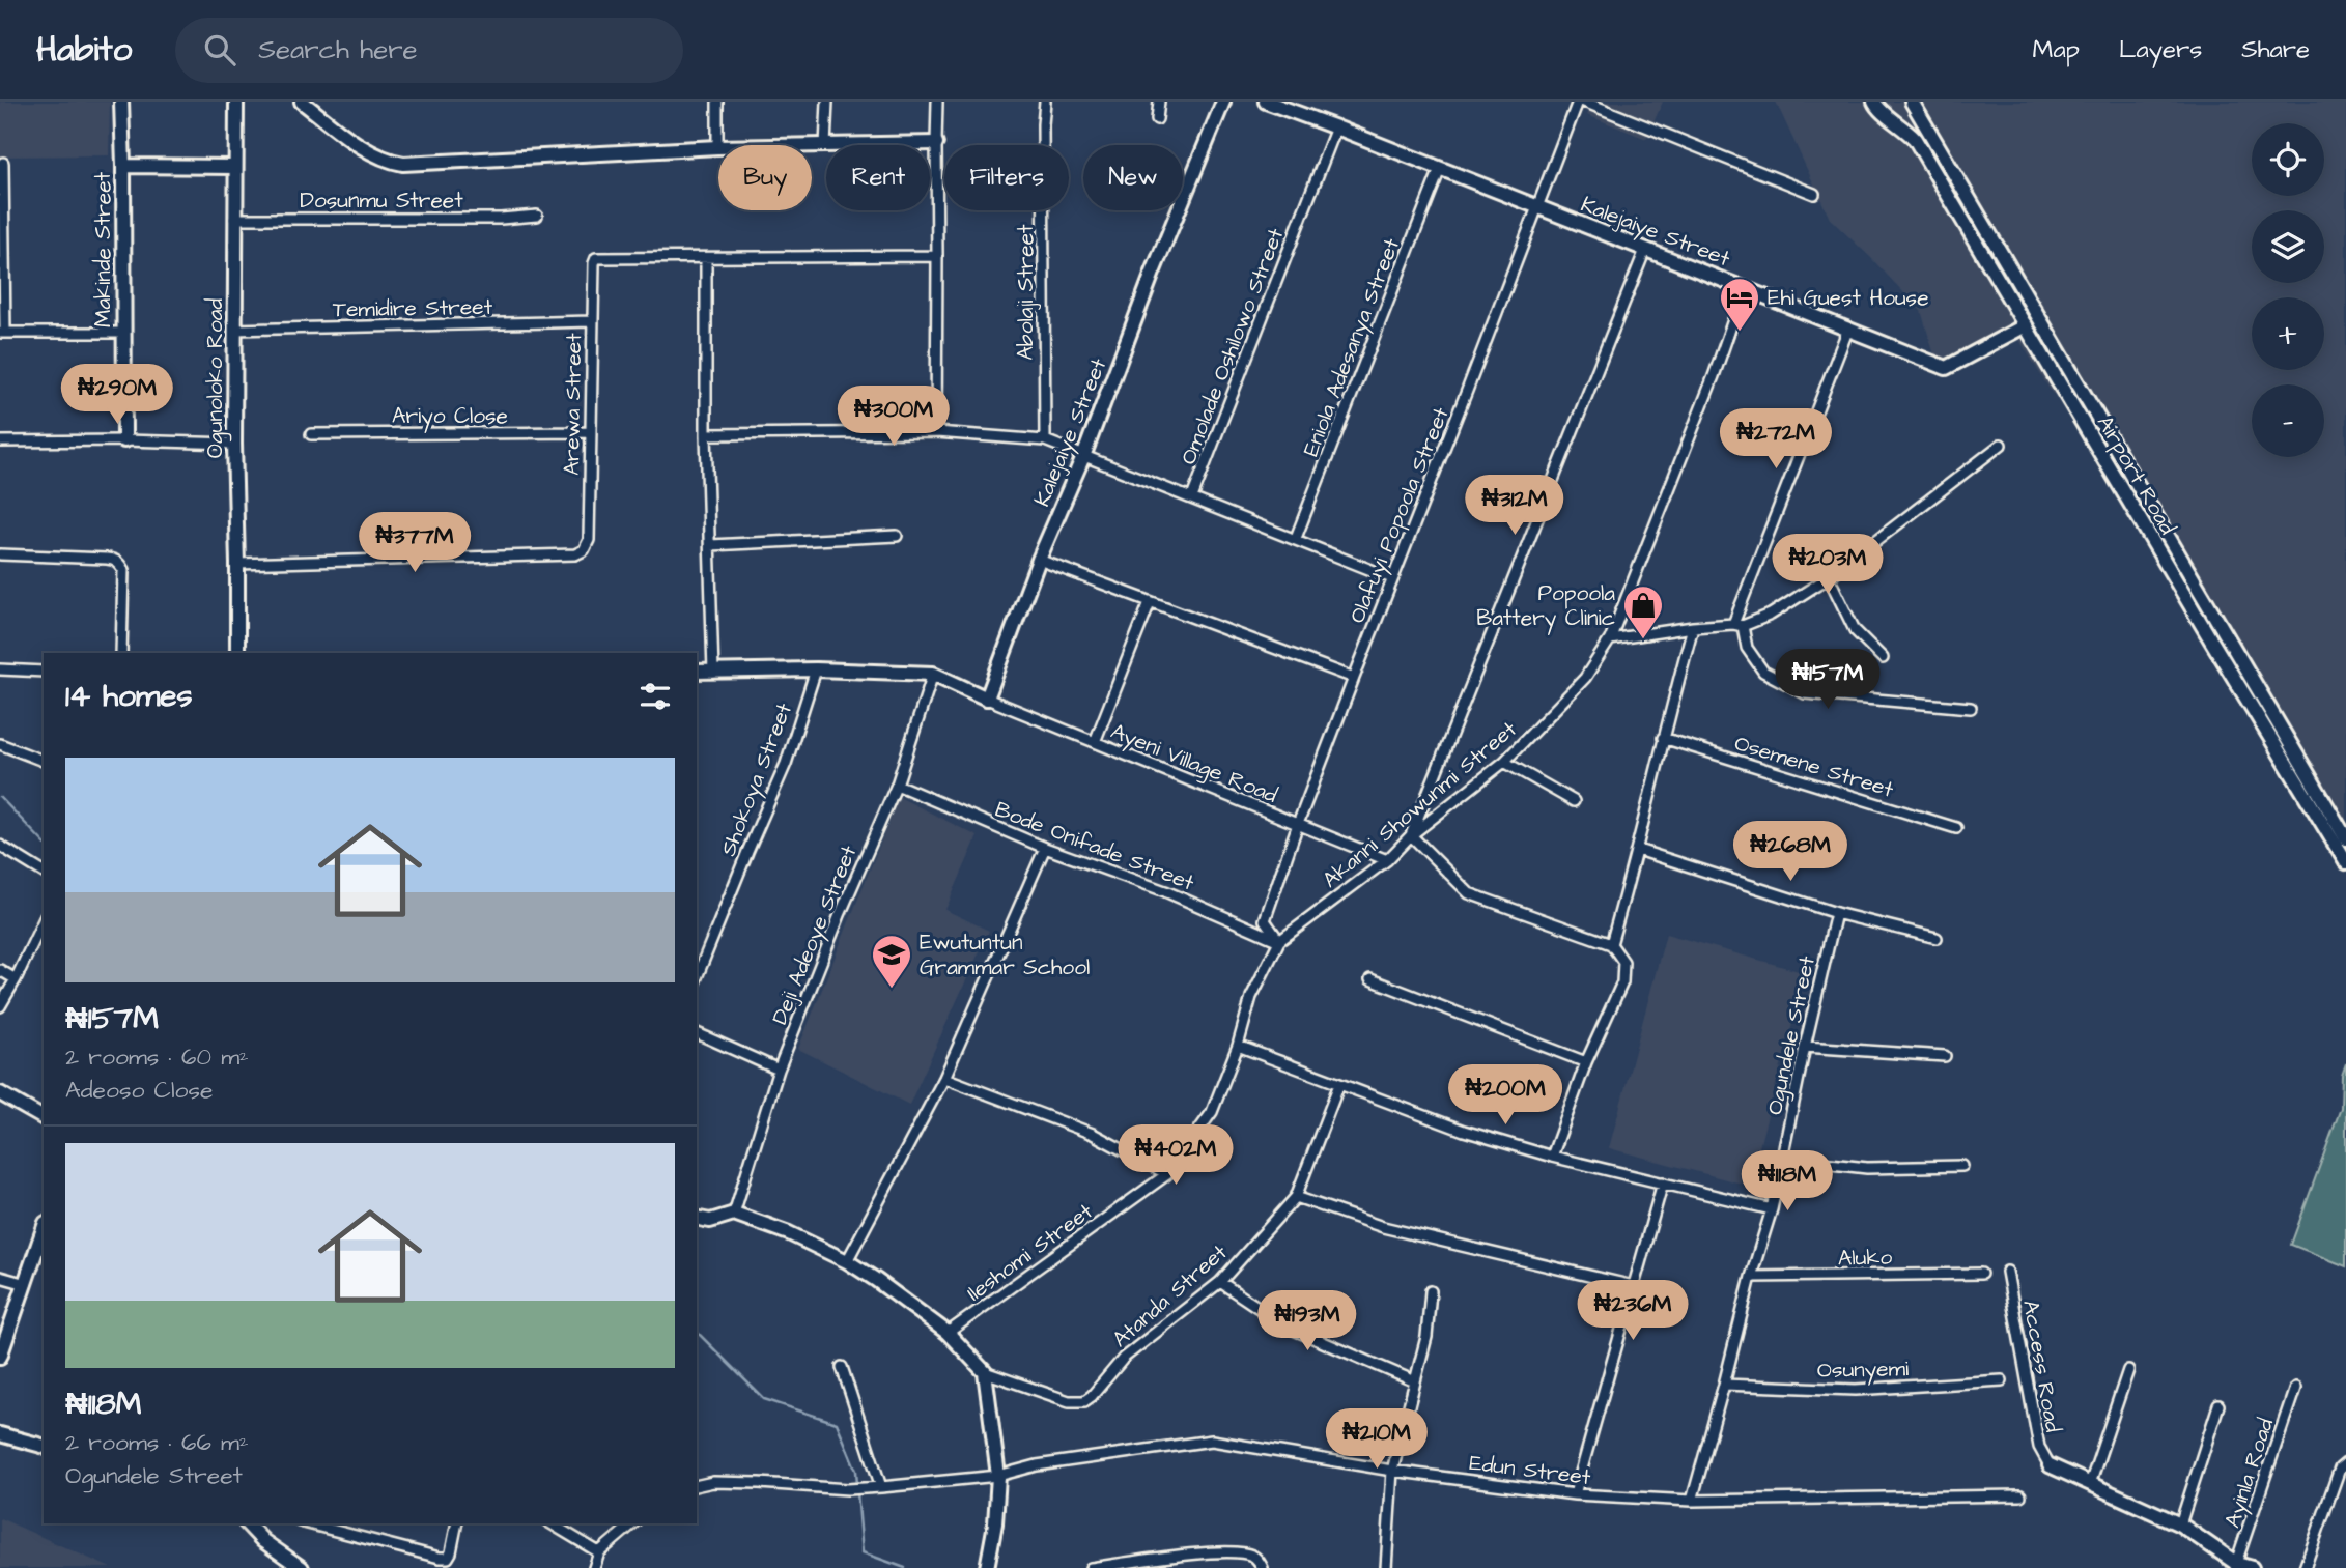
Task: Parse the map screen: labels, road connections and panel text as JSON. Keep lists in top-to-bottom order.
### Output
{
  "streets": {
    "street": [
      "Dosunmu Street",
      "Kalejaiye Street",
      "Makinde Street",
      "Abolaji Street",
      "Temidire Street",
      "Omolade Oshilowo Street",
      "Eniola Adesanya Street",
      "Ogunoloko Road",
      "Arewa Street",
      "Ariyo Close",
      "Airport Road",
      "Olafuyi Popoola Street",
      "Ayeni Village Road",
      "Osemene Street",
      "Shokoya Street",
      "Akanni Showunmi Street",
      "Bode Onifade Street",
      "Deji Adeoye Street",
      "Ogundele Street",
      "Ileshomi Street",
      "Aluko",
      "Atanda Street",
      "Access Road",
      "Osunyemi",
      "Edun Street",
      "Ayinla Road"
    ]
  },
  "crossings": [
    ["Dosunmu Street", "Ogunoloko Road"],
    ["Kalejaiye Street", "Omolade Oshilowo Street"],
    ["Kalejaiye Street", "Eniola Adesanya Street"],
    ["Kalejaiye Street", "Airport Road"],
    ["Kalejaiye Street", "Olafuyi Popoola Street"],
    ["Kalejaiye Street", "Ayeni Village Road"],
    ["Kalejaiye Street", "Akanni Showunmi Street"],
    ["Temidire Street", "Ogunoloko Road"],
    ["Temidire Street", "Arewa Street"],
    ["Ogunoloko Road", "Arewa Street"],
    ["Arewa Street", "Ariyo Close"],
    ["Olafuyi Popoola Street", "Ayeni Village Road"],
    ["Olafuyi Popoola Street", "Akanni Showunmi Street"],
    ["Olafuyi Popoola Street", "Bode Onifade Street"],
    ["Olafuyi Popoola Street", "Ileshomi Street"],
    ["Ayeni Village Road", "Akanni Showunmi Street"],
    ["Akanni Showunmi Street", "Bode Onifade Street"],
    ["Akanni Showunmi Street", "Ileshomi Street"],
    ["Bode Onifade Street", "Deji Adeoye Street"],
    ["Bode Onifade Street", "Ileshomi Street"],
    ["Ogundele Street", "Aluko"],
    ["Ogundele Street", "Osunyemi"],
    ["Ogundele Street", "Edun Street"]
  ],
  "places": {
    "hotel": ["Ehi Guest House"],
    "shop": ["Popoola Battery Clinic"],
    "school or university": ["Ewutuntun Grammar School"]
  },
  "page": {
    "header": "Habito",
    "search": "Search here",
    "nav": ["Map", "Layers", "Share"],
    "map_buttons": ["+", "−"],
    "chip": [
      "Buy",
      "Rent",
      "Filters",
      "New"
    ],
    "price": [
      "₦290M",
      "₦300M",
      "₦272M",
      "₦312M",
      "₦377M",
      "₦203M",
      "₦157M",
      "₦268M",
      "₦200M",
      "₦402M",
      "₦118M",
      "₦236M",
      "₦193M",
      "₦210M"
    ],
    "heading": "14 homes",
    "list": [
      {
        "name": "₦157M",
        "note": "2 rooms · 60 m² · Adeoso Close"
      },
      {
        "name": "₦118M",
        "note": "2 rooms · 66 m² · Ogundele Street"
      }
    ]
  }
}
